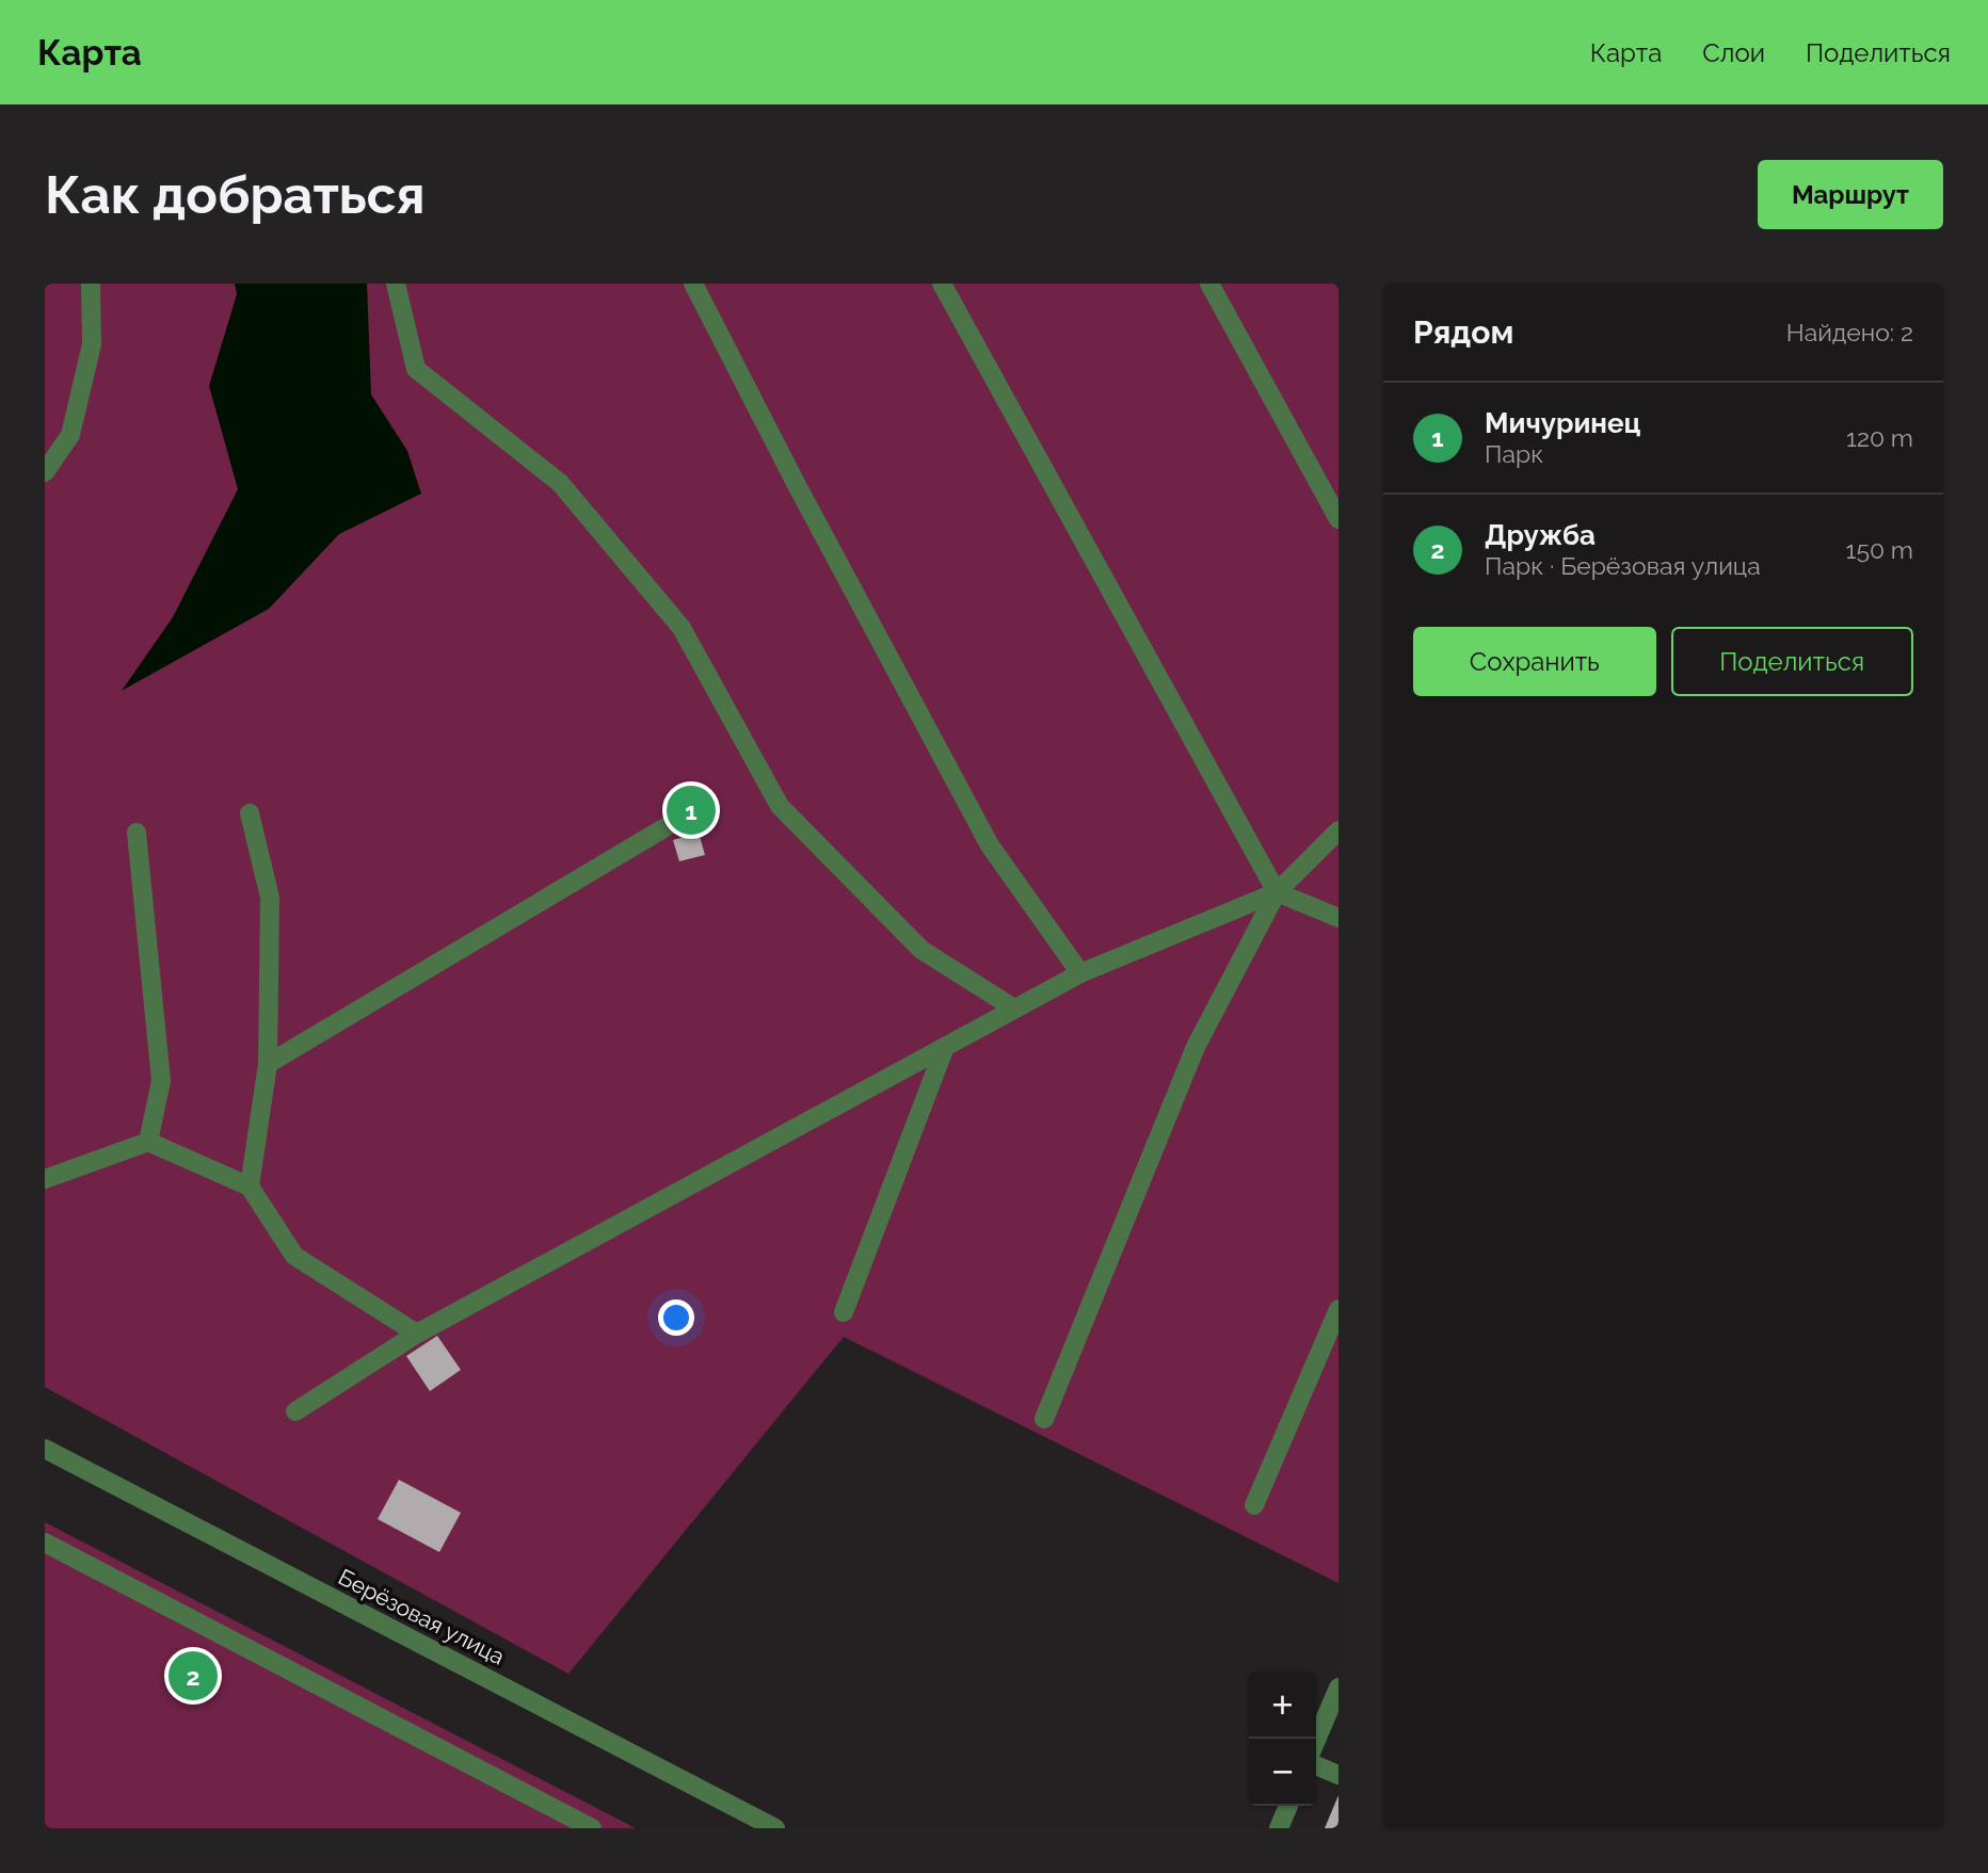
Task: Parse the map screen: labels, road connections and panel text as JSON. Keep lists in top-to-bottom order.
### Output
{
  "streets": {
    "street": ["Берёзовая улица"]
  },
  "page": {
    "header": "Карта",
    "nav": ["Карта", "Слои", "Поделиться"],
    "buttons": [
      "Маршрут",
      ["Сохранить", "Поделиться"]
    ],
    "title": "Как добраться",
    "heading": ["Рядом", "Найдено: 2"],
    "list": [
      {
        "mark": "1",
        "name": "Мичуринец",
        "note": "Парк",
        "value": "120 m"
      },
      {
        "mark": "2",
        "name": "Дружба",
        "note": "Парк · Берёзовая улица",
        "value": "150 m"
      }
    ],
    "pins": ["1", "2"],
    "map_buttons": ["+", "−"]
  }
}
